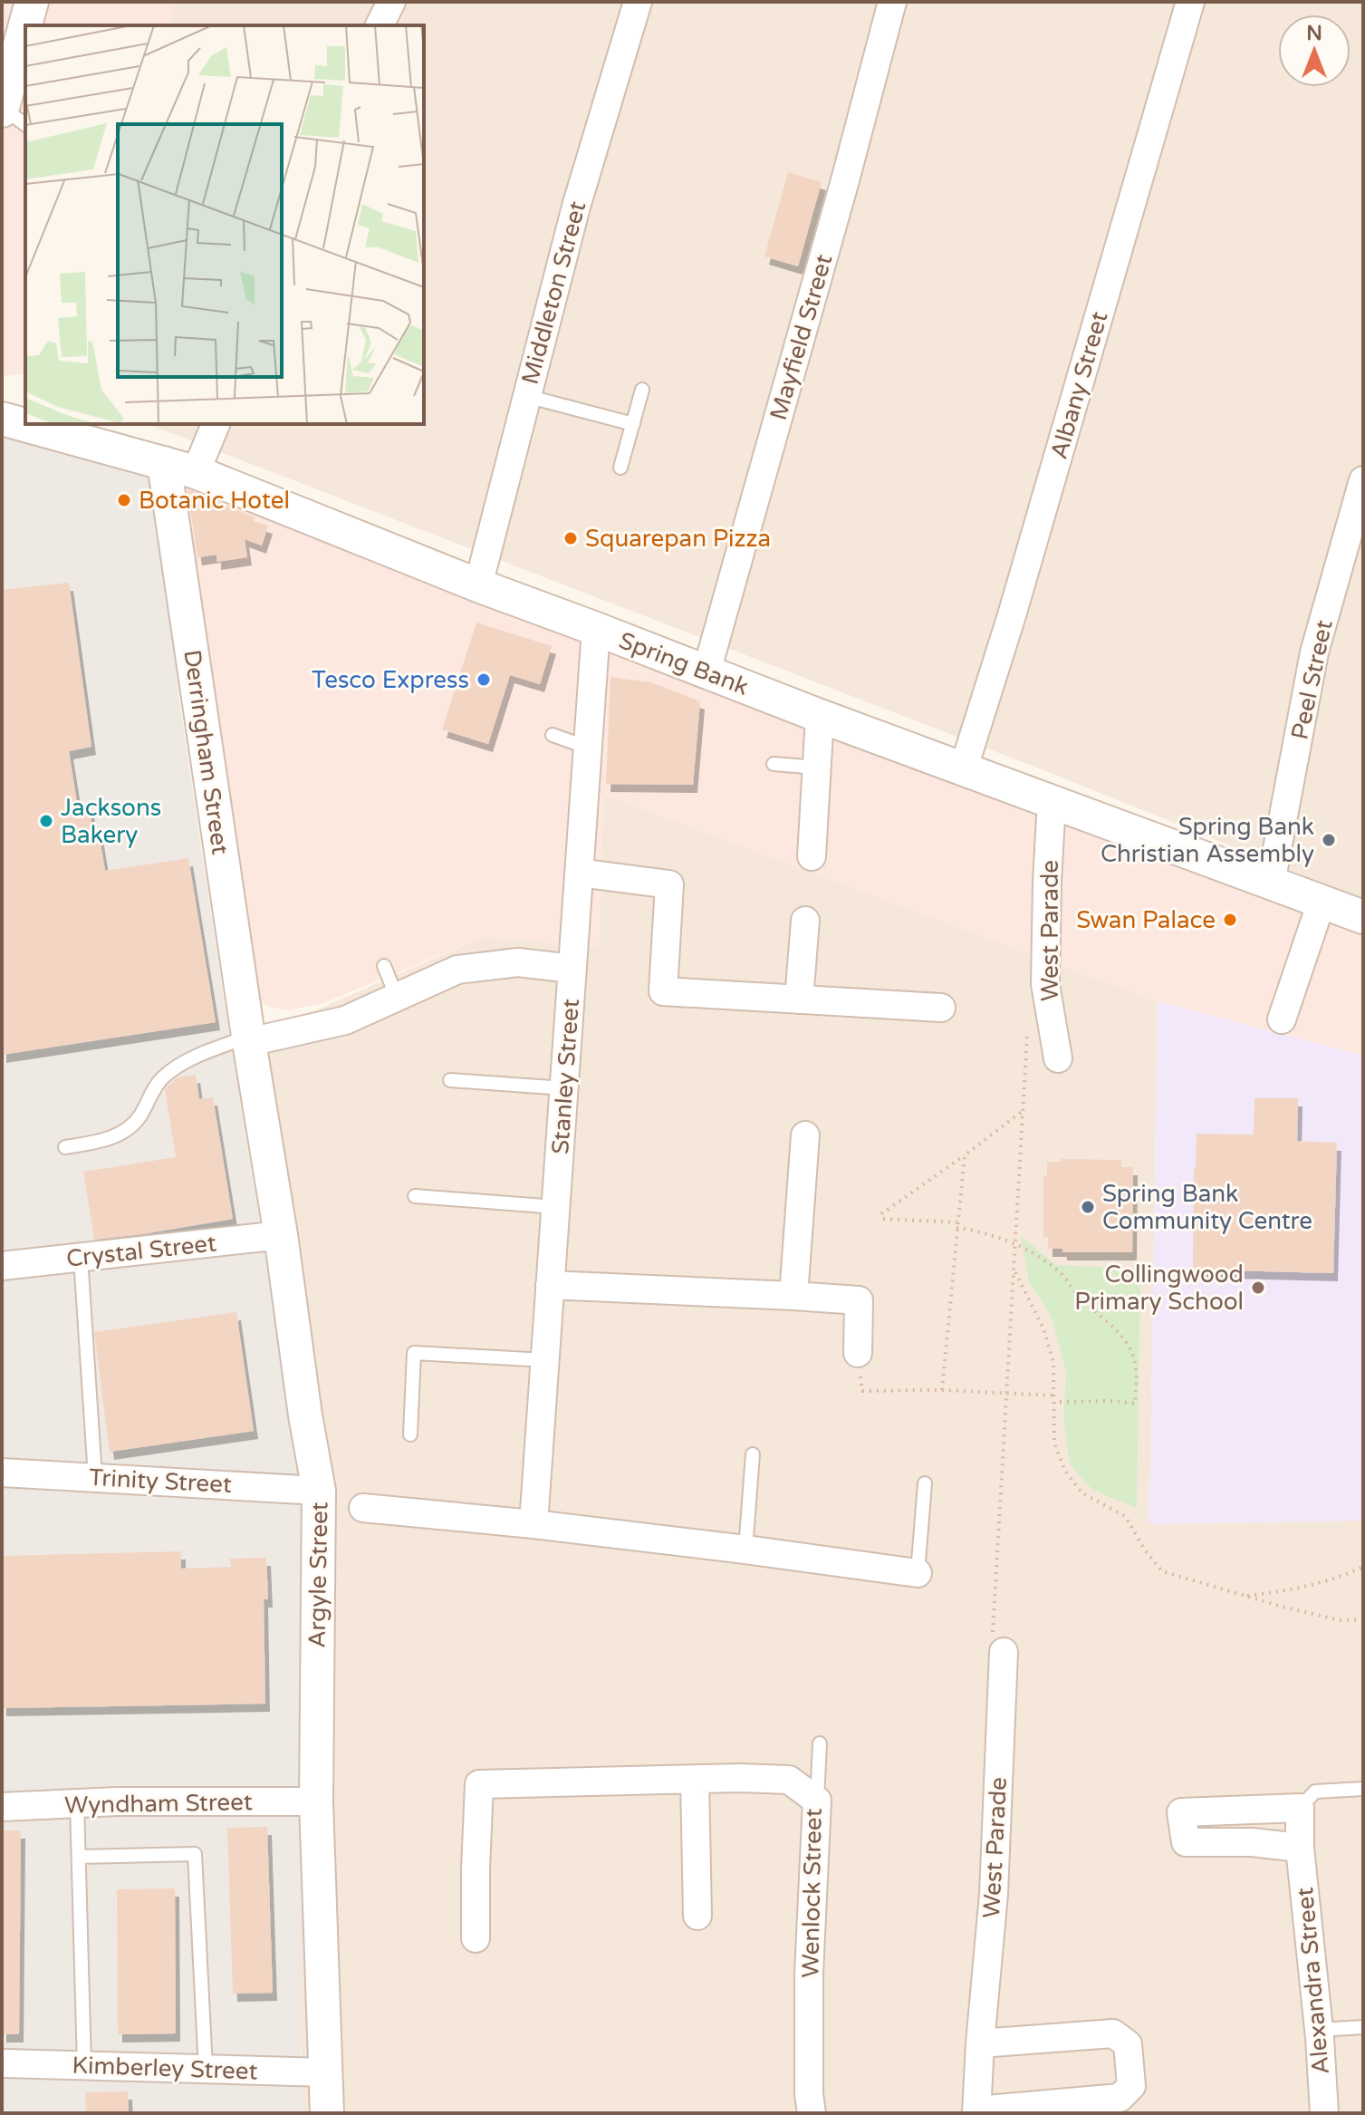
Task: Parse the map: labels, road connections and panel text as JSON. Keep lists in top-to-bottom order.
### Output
{
  "streets": {
    "street": [
      "Middleton Street",
      "Mayfield Street",
      "Albany Street",
      "Spring Bank",
      "Peel Street",
      "Derringham Street",
      "West Parade",
      "Stanley Street",
      "Crystal Street",
      "Trinity Street",
      "Argyle Street",
      "Wyndham Street",
      "Wenlock Street",
      "Alexandra Street",
      "Kimberley Street"
    ]
  },
  "crossings": [
    ["Middleton Street", "Spring Bank"],
    ["Mayfield Street", "Spring Bank"],
    ["Albany Street", "Spring Bank"],
    ["Spring Bank", "Peel Street"],
    ["Spring Bank", "Derringham Street"],
    ["Spring Bank", "West Parade"],
    ["Spring Bank", "Stanley Street"],
    ["Derringham Street", "Argyle Street"],
    ["Crystal Street", "Argyle Street"],
    ["Trinity Street", "Argyle Street"],
    ["Argyle Street", "Wyndham Street"],
    ["Argyle Street", "Kimberley Street"]
  ],
  "places": [
    "Botanic Hotel",
    "Squarepan Pizza",
    "Tesco Express",
    "Jacksons Bakery",
    "Spring Bank Christian Assembly",
    "Swan Palace",
    "Spring Bank Community Centre",
    "Collingwood Primary School"
  ],
  "north": "top"
}
